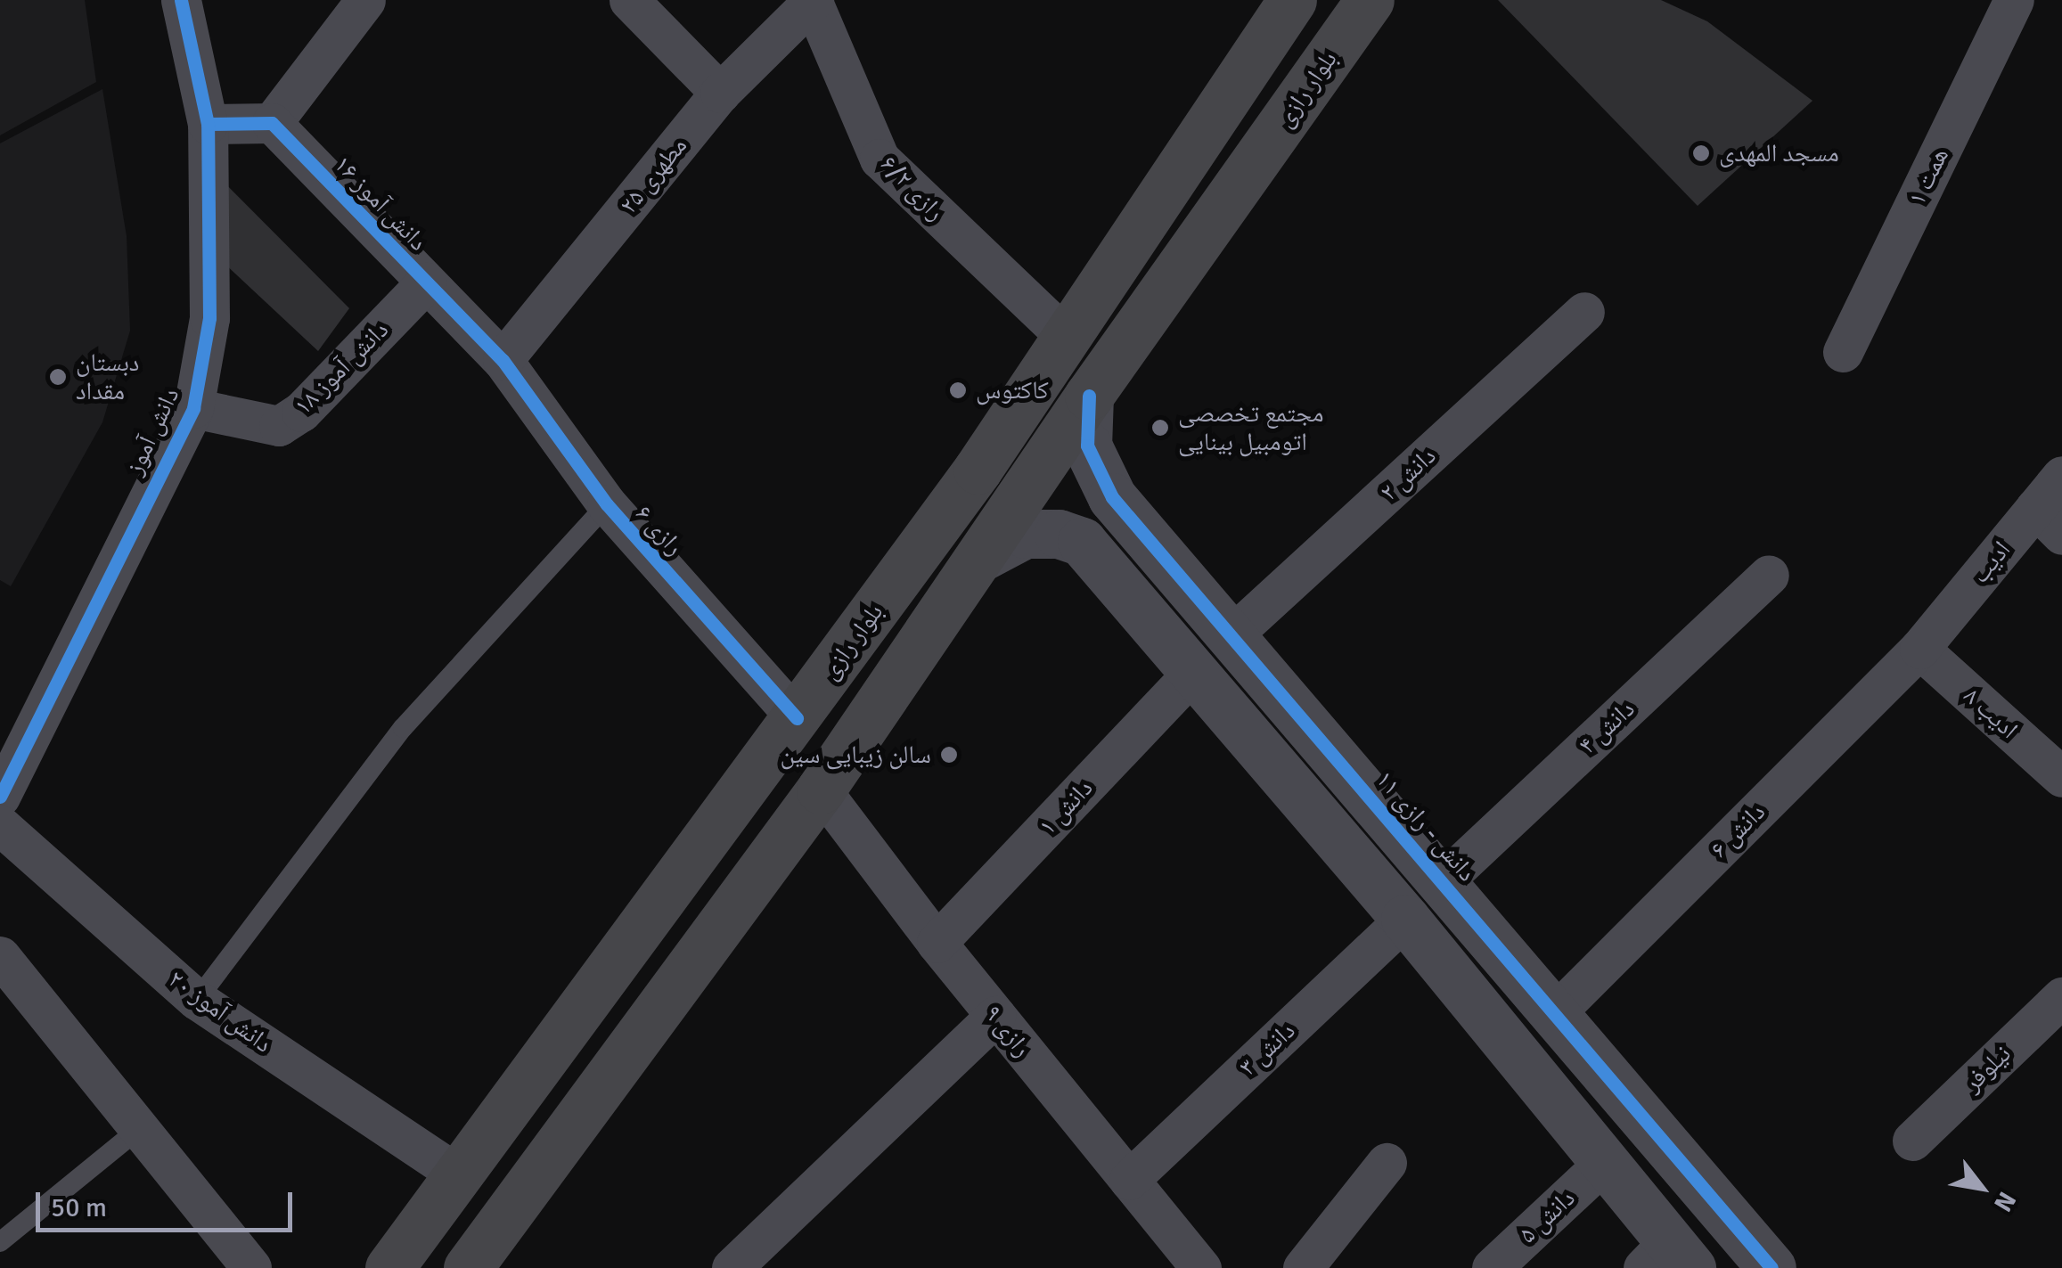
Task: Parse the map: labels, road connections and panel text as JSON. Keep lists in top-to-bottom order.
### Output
{
  "streets": {
    "main road": ["بلوار رازی"],
    "street": [
      "مطهری ۲۵",
      "همت ۱",
      "رازی ۶/۲",
      "دانش آموز ۱۶",
      "دانش آموز ۱۸",
      "دانش آموز",
      "دانش ۲",
      "رازی ۶",
      "ادیب",
      "ادیب ۸",
      "دانش ۴",
      "دانش ۱",
      "دانش - رازی ۱۱",
      "دانش ۶",
      "دانش آموز ۲۰",
      "رازی ۹",
      "دانش ۳",
      "نیلوفر",
      "دانش ۵"
    ]
  },
  "crossings": [
    ["بلوار رازی", "رازی ۶/۲"],
    ["بلوار رازی", "رازی ۶"],
    ["بلوار رازی", "دانش - رازی ۱۱"],
    ["بلوار رازی", "دانش آموز ۲۰"],
    ["بلوار رازی", "رازی ۹"],
    ["مطهری ۲۵", "رازی ۶/۲"],
    ["مطهری ۲۵", "دانش آموز ۱۶"],
    ["مطهری ۲۵", "رازی ۶"],
    ["دانش آموز ۱۶", "دانش آموز ۱۸"],
    ["دانش آموز ۱۶", "رازی ۶"],
    ["دانش آموز ۱۸", "دانش آموز"],
    ["دانش ۲", "دانش - رازی ۱۱"],
    ["ادیب", "ادیب ۸"],
    ["ادیب", "دانش ۶"],
    ["ادیب ۸", "دانش ۶"],
    ["دانش ۴", "دانش - رازی ۱۱"],
    ["دانش ۱", "رازی ۹"],
    ["دانش - رازی ۱۱", "دانش ۶"],
    ["رازی ۹", "دانش ۳"]
  ],
  "places": [
    "مسجد المهدی",
    "دبستان مقداد",
    "کاکتوس",
    "مجتمع تخصصی اتومبیل بینایی",
    "سالن زیبایی سین"
  ],
  "scale_bar": "50 m",
  "north": "bottom right"
}
